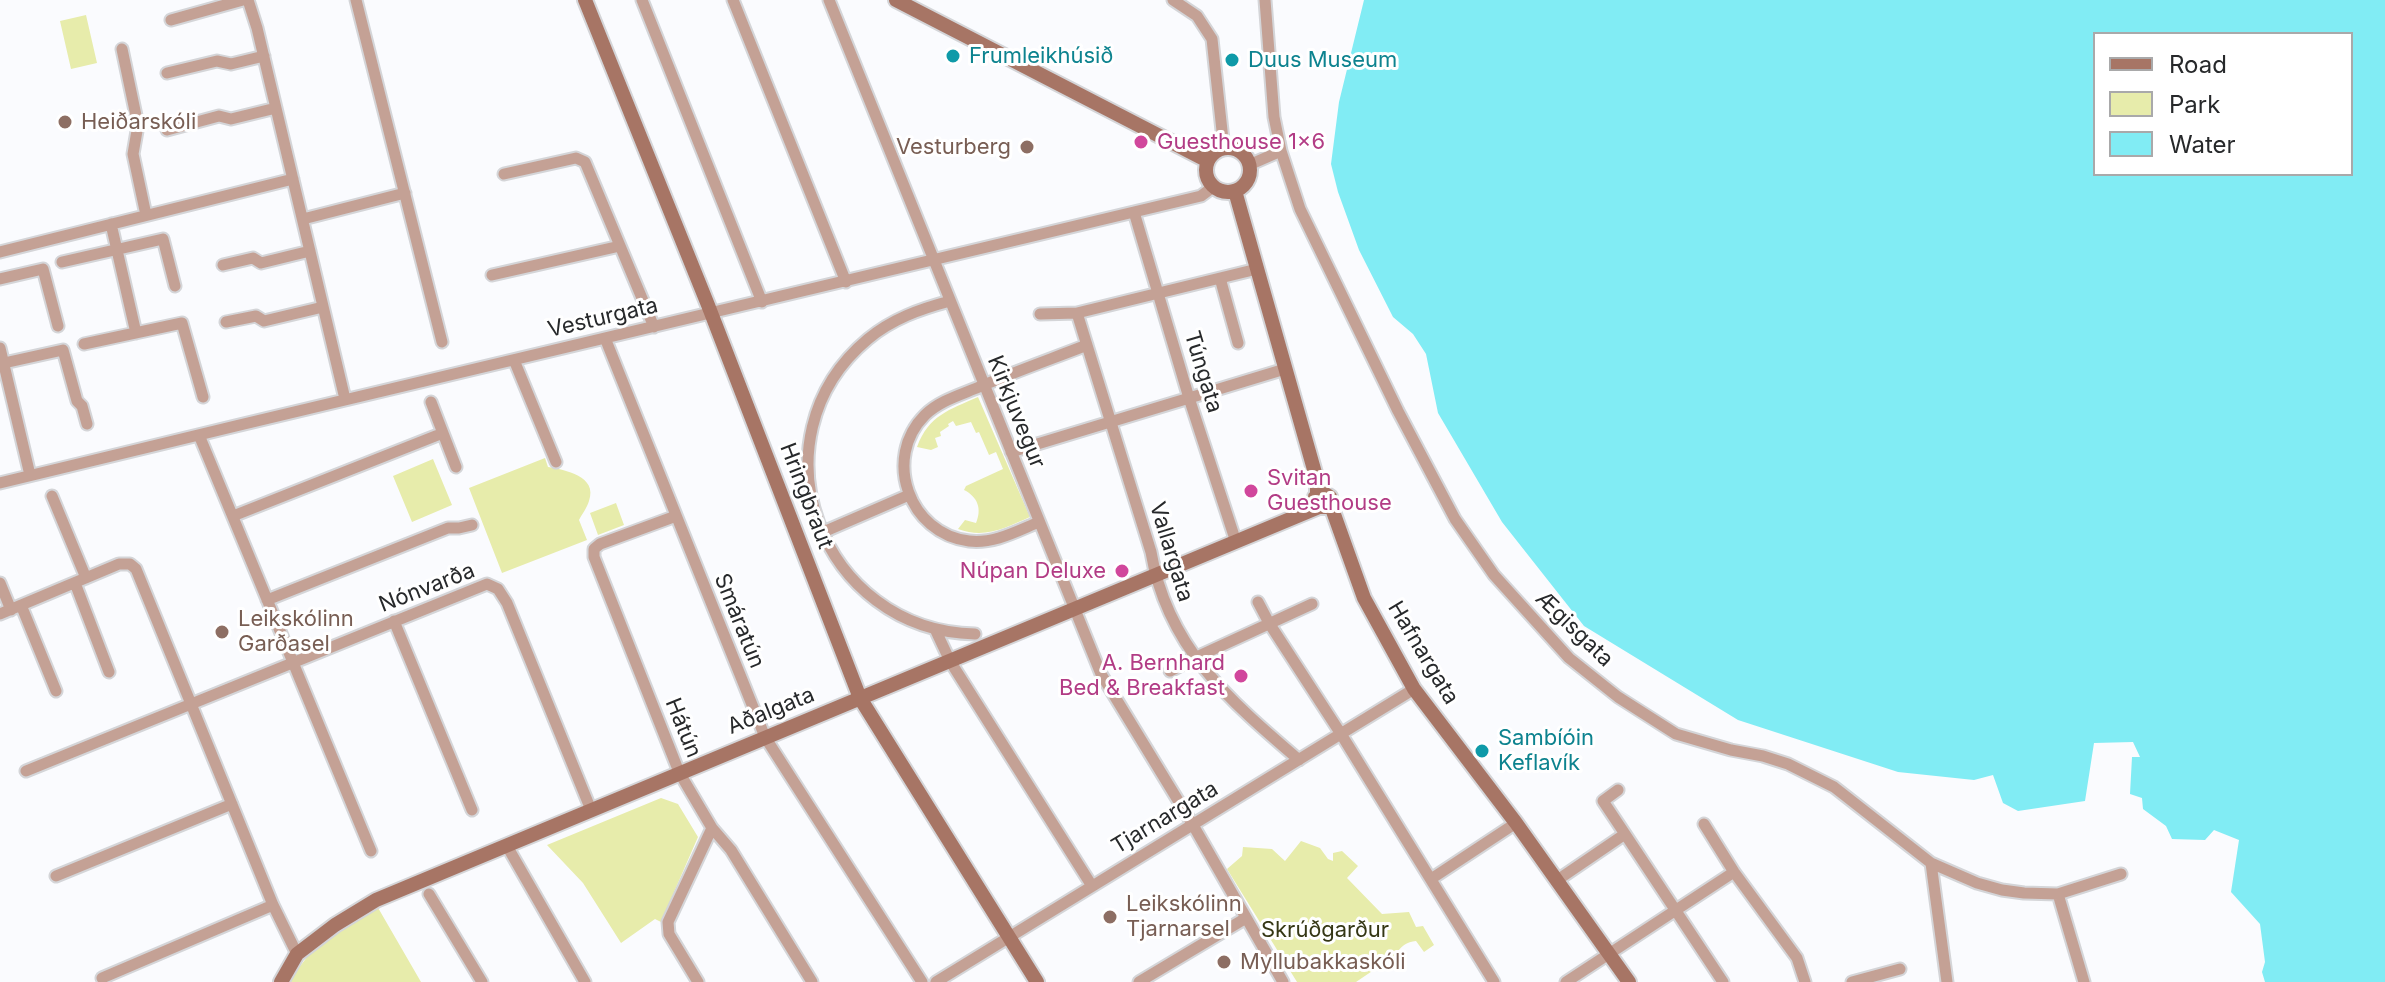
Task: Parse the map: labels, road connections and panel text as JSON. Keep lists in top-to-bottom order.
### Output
{
  "streets": {
    "street": [
      "Vesturgata",
      "Túngata",
      "Kirkjuvegur",
      "Hringbraut",
      "Vallargata",
      "Nónvarða",
      "Smáratún",
      "Ægisgata",
      "Hafnargata",
      "Aðalgata",
      "Hátún",
      "Tjarnargata"
    ]
  },
  "crossings": [
    ["Vesturgata", "Túngata"],
    ["Vesturgata", "Kirkjuvegur"],
    ["Vesturgata", "Hringbraut"],
    ["Vesturgata", "Smáratún"],
    ["Vesturgata", "Hafnargata"],
    ["Túngata", "Aðalgata"],
    ["Kirkjuvegur", "Aðalgata"],
    ["Kirkjuvegur", "Tjarnargata"],
    ["Hringbraut", "Aðalgata"],
    ["Hringbraut", "Tjarnargata"],
    ["Vallargata", "Aðalgata"],
    ["Vallargata", "Tjarnargata"],
    ["Nónvarða", "Aðalgata"],
    ["Smáratún", "Aðalgata"],
    ["Smáratún", "Hátún"],
    ["Hafnargata", "Aðalgata"],
    ["Hafnargata", "Tjarnargata"],
    ["Aðalgata", "Hátún"]
  ],
  "parks": ["Skrúðgarður"],
  "places": [
    "Frumleikhúsið",
    "Duus Museum",
    "Heiðarskóli",
    "Guesthouse 1×6",
    "Vesturberg",
    "Svitan Guesthouse",
    "Núpan Deluxe",
    "Leikskólinn Garðasel",
    "A. Bernhard Bed & Breakfast",
    "Sambíóin Keflavík",
    "Leikskólinn Tjarnarsel",
    "Myllubakkaskóli"
  ],
  "legend": ["Road", "Park", "Water"]
}
